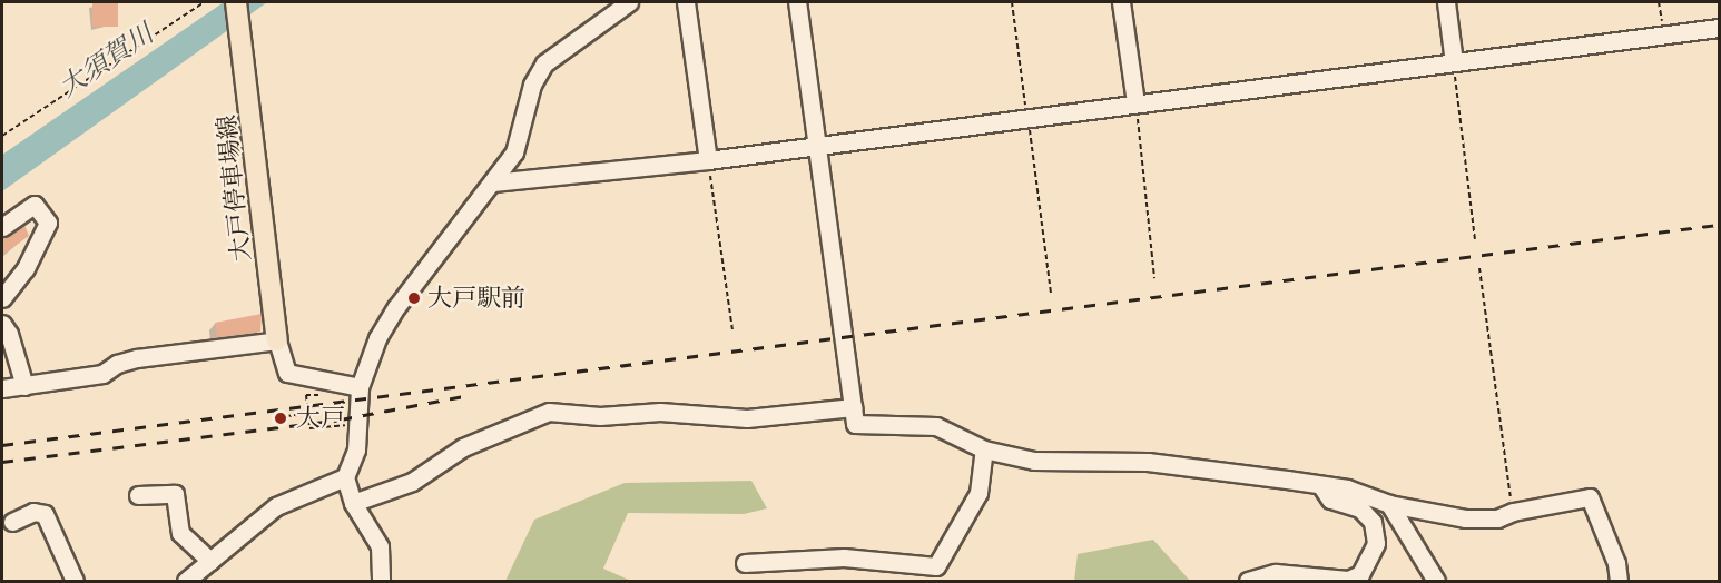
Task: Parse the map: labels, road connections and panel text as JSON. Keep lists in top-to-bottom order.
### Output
{
  "streets": {
    "main road": ["大戸停車場線"]
  },
  "water": ["大須賀川"],
  "places": ["大戸駅前", "大戸"]
}
